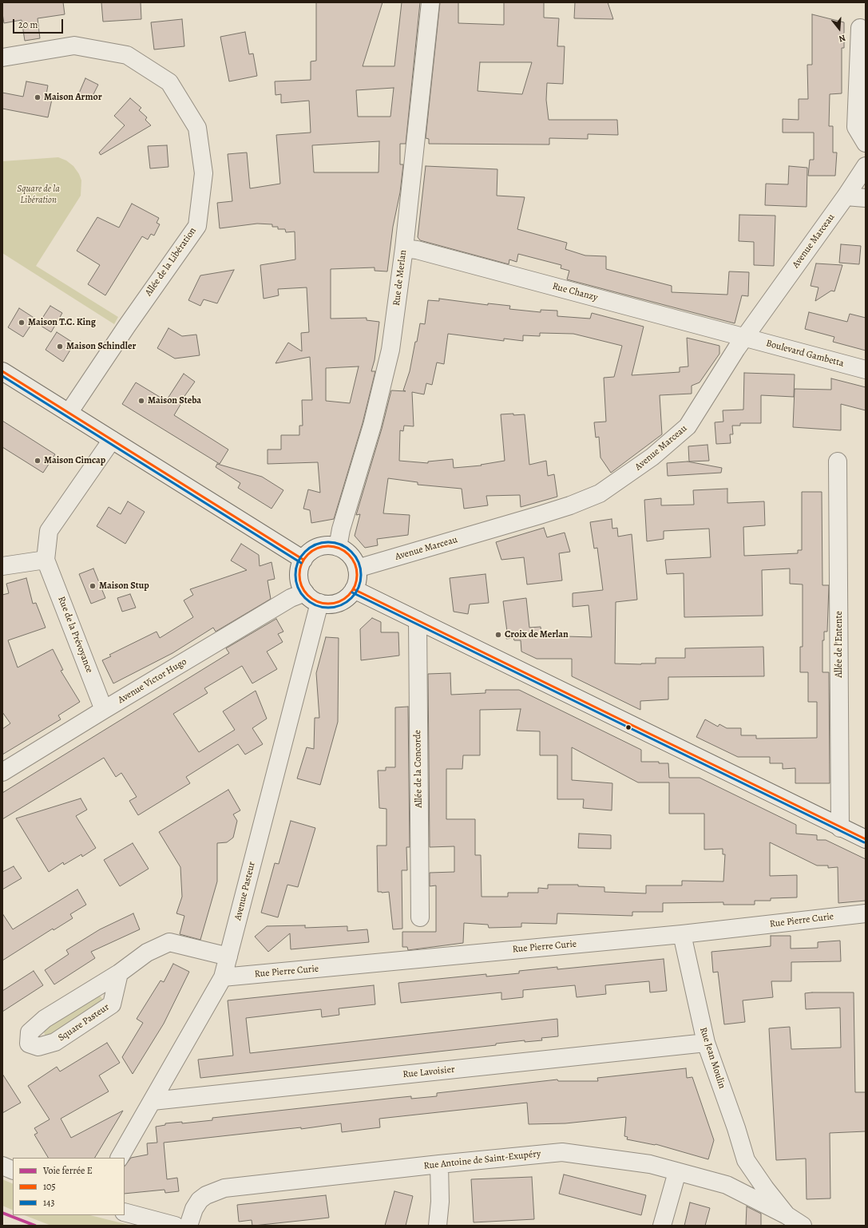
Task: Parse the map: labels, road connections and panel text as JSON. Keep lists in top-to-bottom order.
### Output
{
  "streets": {
    "street": [
      "Avenue Marceau",
      "Allée de la Libération",
      "Rue de Merlan",
      "Rue Chanzy",
      "Boulevard Gambetta",
      "Rue de la Prévoyance",
      "Allée de l'Entente",
      "Avenue Victor Hugo",
      "Allée de la Concorde",
      "Avenue Pasteur",
      "Rue Pierre Curie",
      "Square Pasteur",
      "Rue Jean Moulin",
      "Rue Lavoisier",
      "Rue Antoine de Saint-Exupéry"
    ]
  },
  "crossings": [
    ["Avenue Marceau", "Rue de Merlan"],
    ["Avenue Marceau", "Rue Chanzy"],
    ["Avenue Marceau", "Boulevard Gambetta"],
    ["Avenue Marceau", "Avenue Victor Hugo"],
    ["Avenue Marceau", "Avenue Pasteur"],
    ["Rue de Merlan", "Rue Chanzy"],
    ["Rue de Merlan", "Avenue Victor Hugo"],
    ["Rue de Merlan", "Avenue Pasteur"],
    ["Rue Chanzy", "Boulevard Gambetta"],
    ["Rue de la Prévoyance", "Avenue Victor Hugo"],
    ["Avenue Victor Hugo", "Avenue Pasteur"],
    ["Avenue Pasteur", "Rue Pierre Curie"],
    ["Avenue Pasteur", "Square Pasteur"],
    ["Avenue Pasteur", "Rue Lavoisier"],
    ["Rue Pierre Curie", "Rue Jean Moulin"],
    ["Rue Jean Moulin", "Rue Lavoisier"],
    ["Rue Jean Moulin", "Rue Antoine de Saint-Exupéry"]
  ],
  "parks": ["Square de la Libération"],
  "places": [
    "Maison Armor",
    "Maison T.C. King",
    "Maison Schindler",
    "Maison Steba",
    "Maison Cimcap",
    "Maison Stup",
    "Croix de Merlan"
  ],
  "lines": ["transit line 105", "transit line 143", "rail line E"],
  "legend": ["Voie ferrée E", "105", "143"],
  "scale_bar": "20 m",
  "north": "bottom"
}
